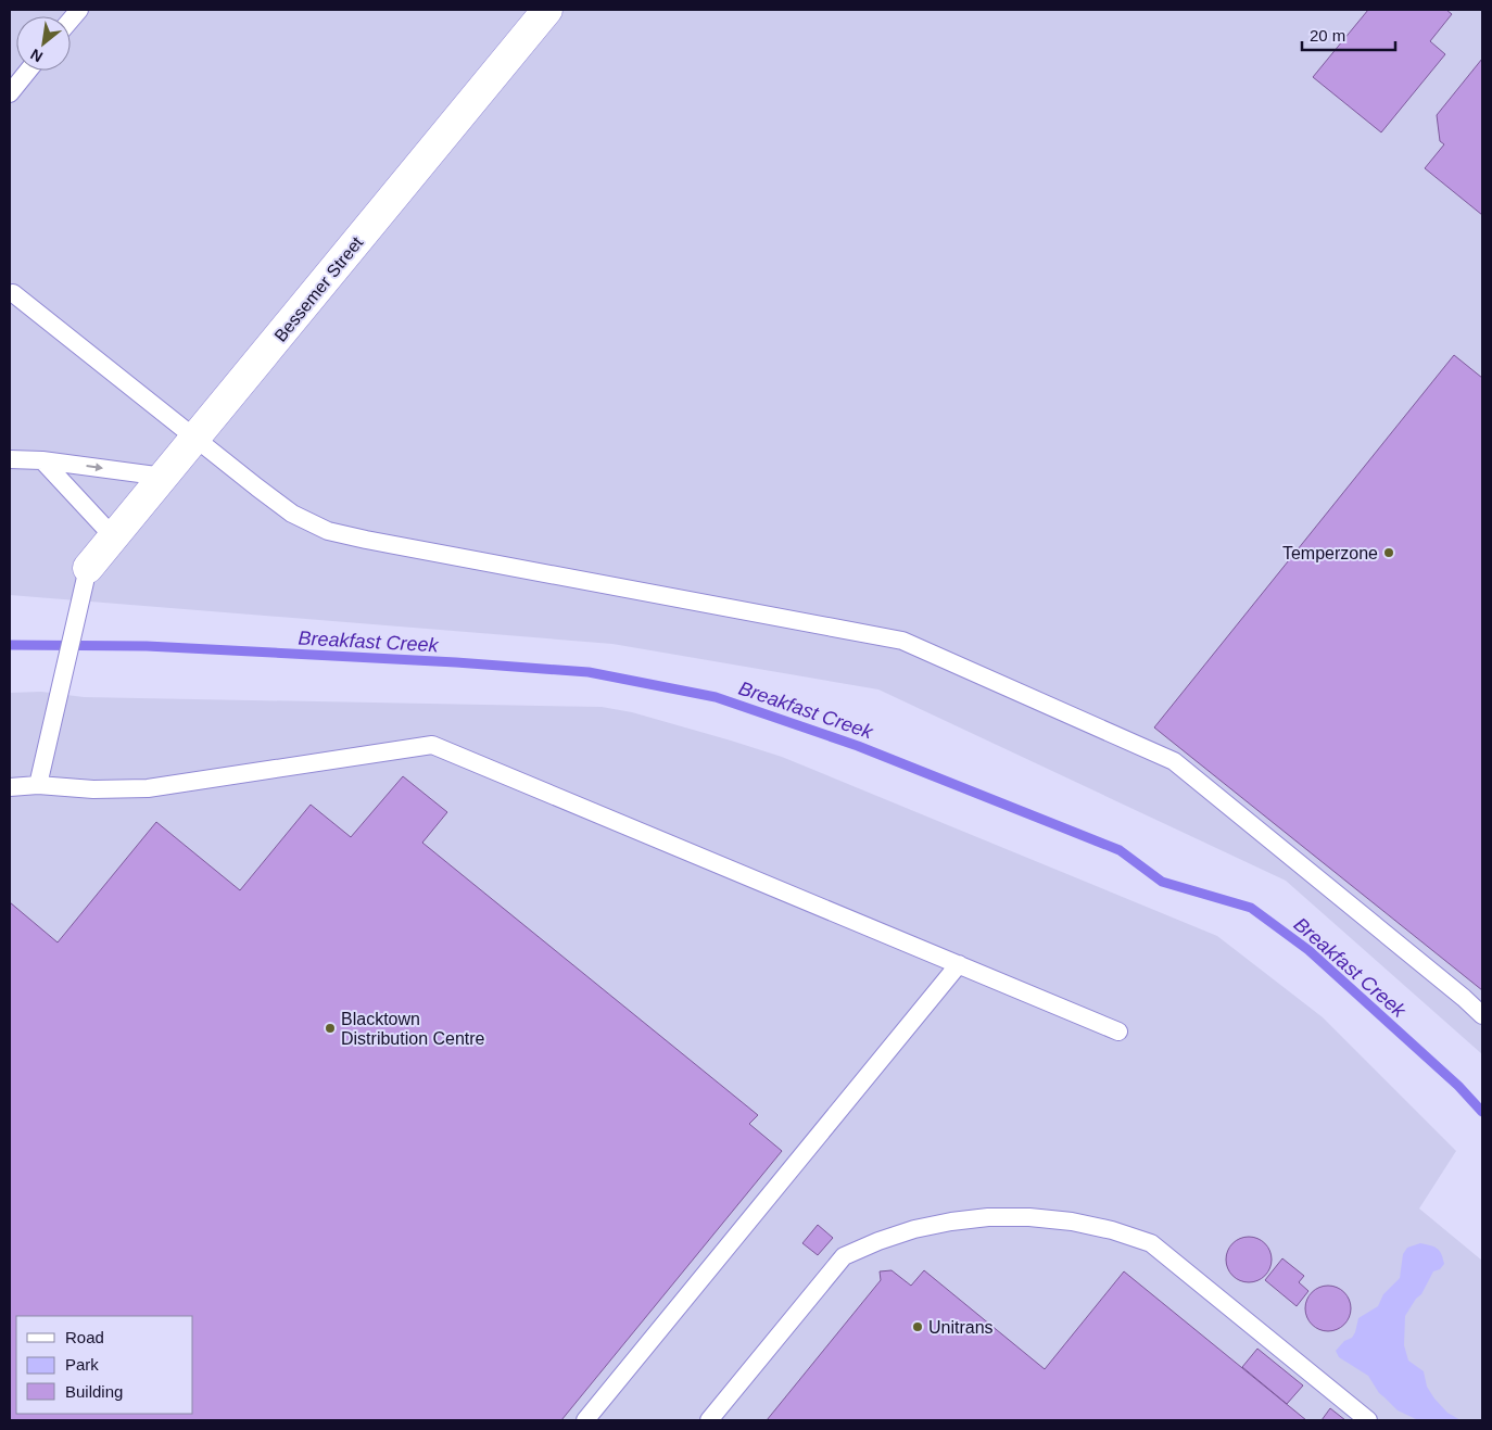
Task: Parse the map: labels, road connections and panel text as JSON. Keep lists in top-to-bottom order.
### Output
{
  "streets": {
    "street": ["Bessemer Street"]
  },
  "water": ["Breakfast Creek"],
  "places": ["Temperzone", "Blacktown Distribution Centre", "Unitrans"],
  "legend": ["Road", "Park", "Building"],
  "scale_bar": "20 m",
  "north": "bottom left"
}
